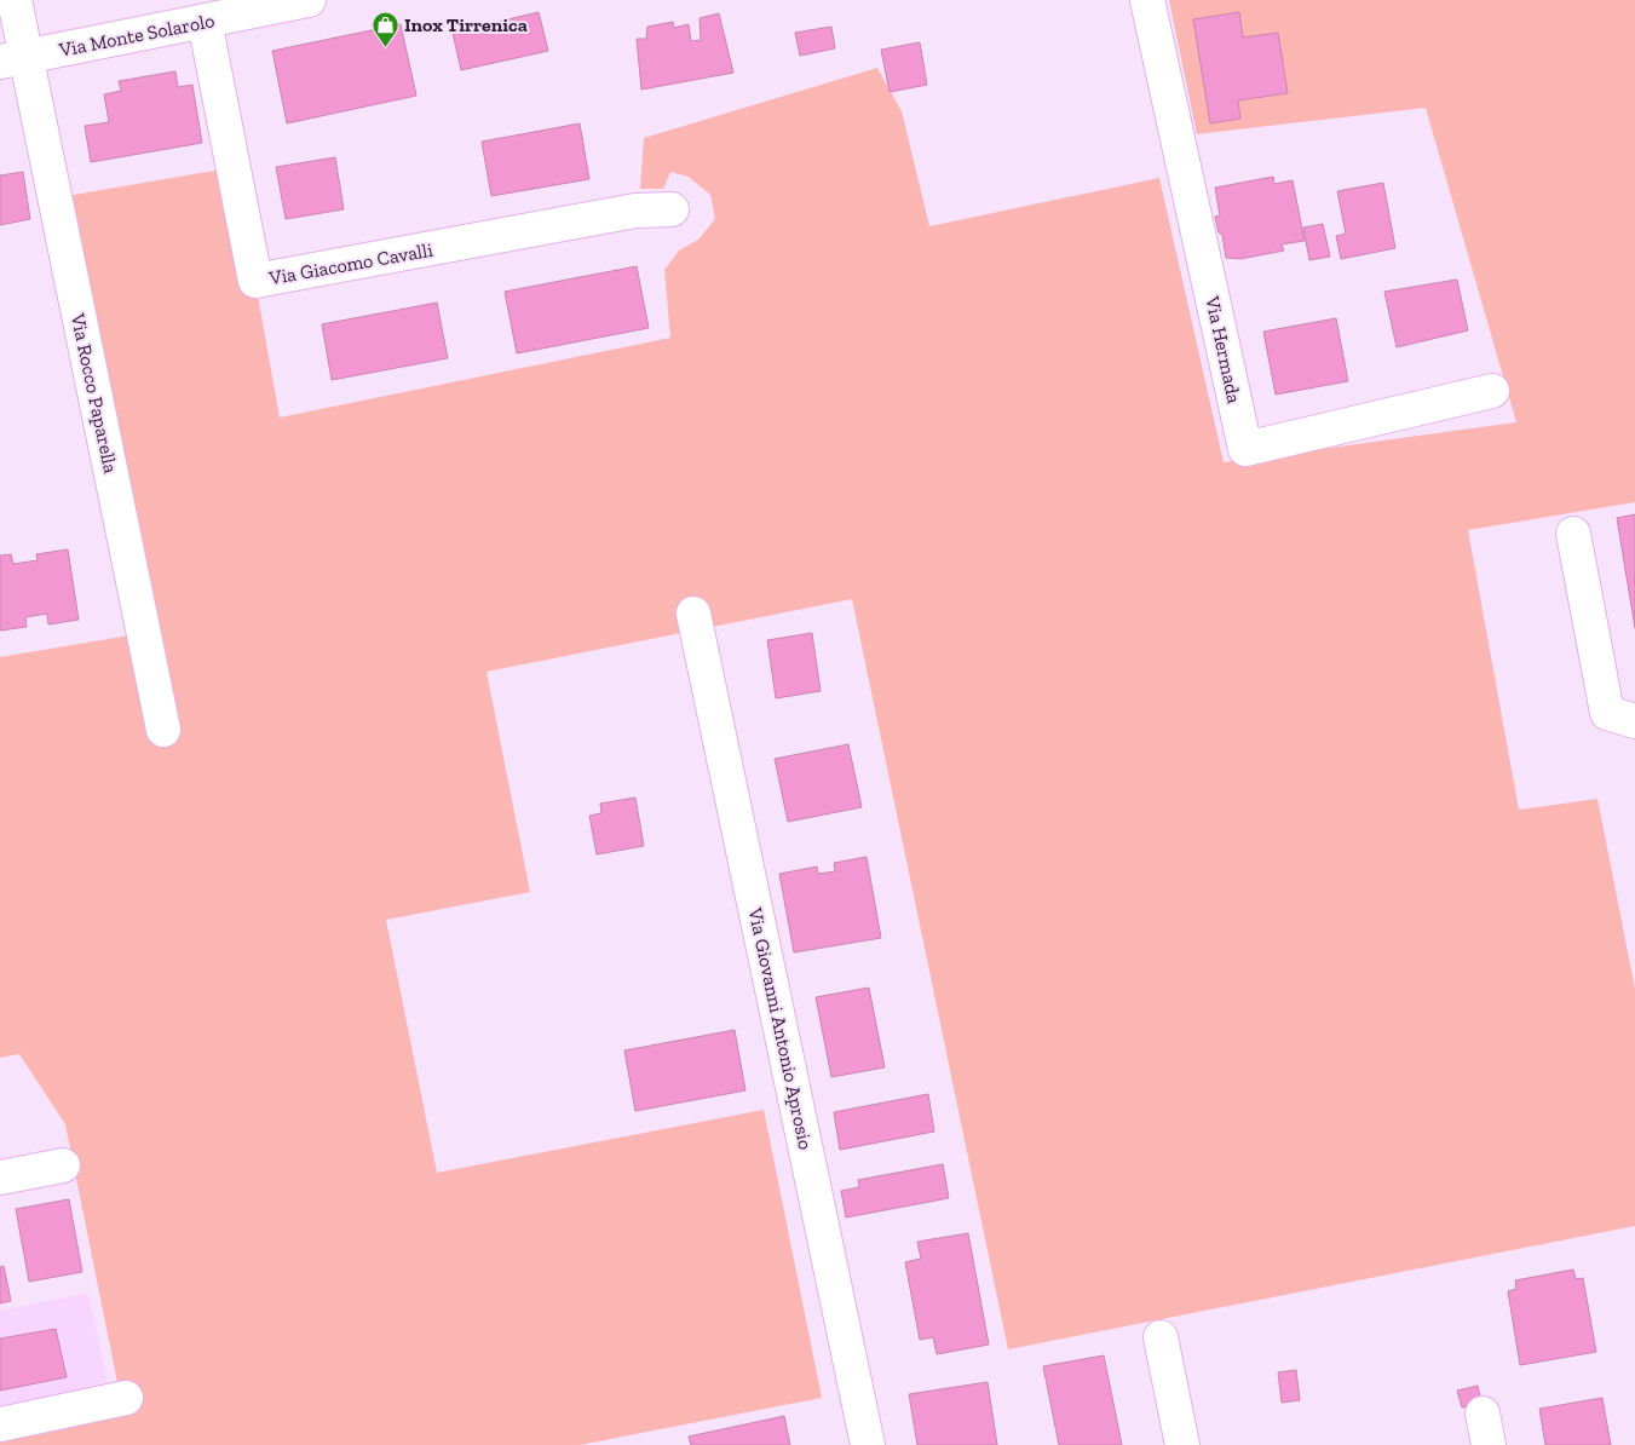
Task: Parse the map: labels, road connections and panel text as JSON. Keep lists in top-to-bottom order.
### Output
{
  "streets": {
    "street": [
      "Via Monte Solarolo",
      "Via Giacomo Cavalli",
      "Via Hermada",
      "Via Rocco Paparella",
      "Via Giovanni Antonio Aprosio"
    ]
  },
  "crossings": [
    ["Via Monte Solarolo", "Via Giacomo Cavalli"],
    ["Via Monte Solarolo", "Via Rocco Paparella"]
  ],
  "places": {
    "shop": ["Inox Tirrenica"]
  }
}
